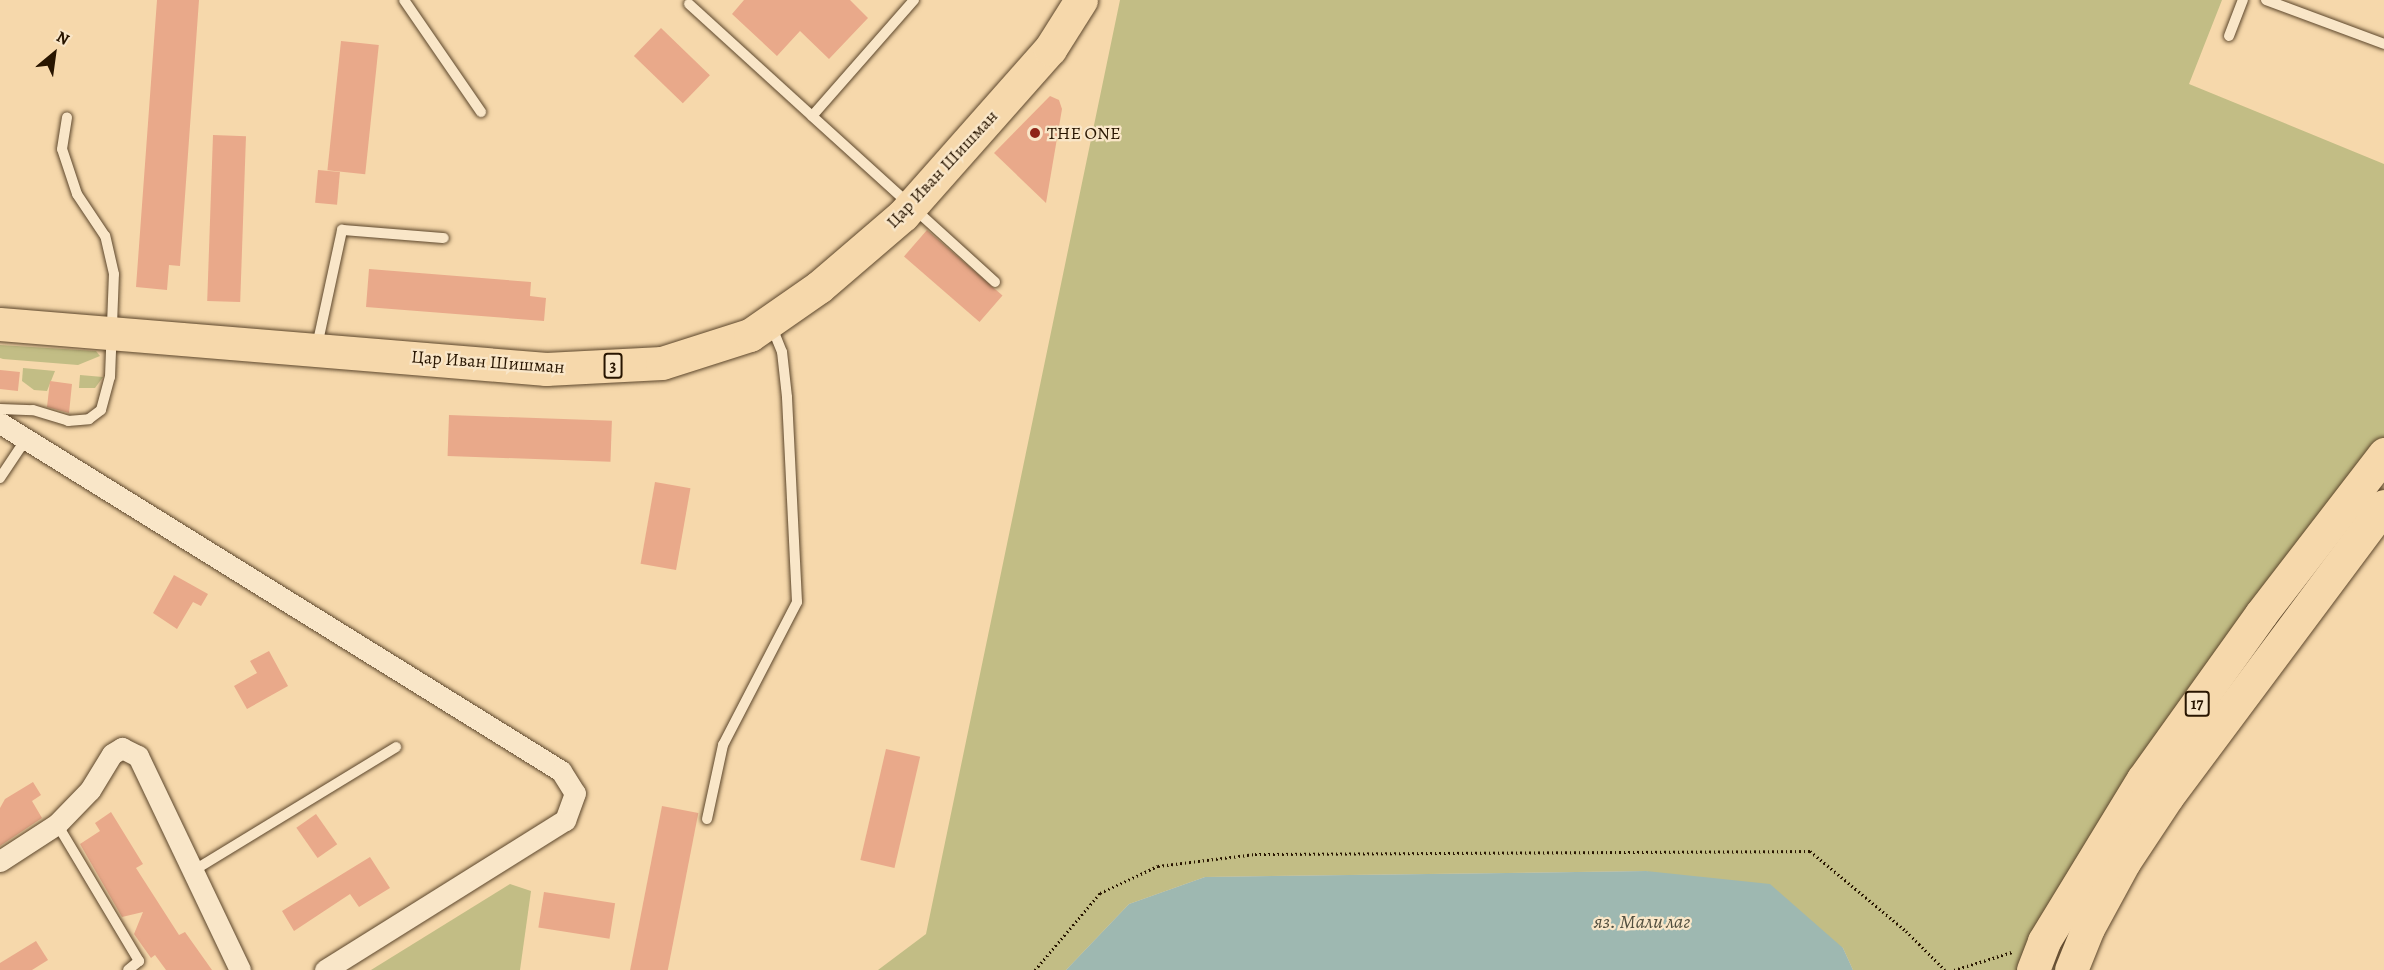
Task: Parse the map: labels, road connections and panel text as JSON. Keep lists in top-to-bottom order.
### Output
{
  "streets": {
    "main road": ["Цар Иван Шишман", "3", "17"]
  },
  "water": ["яз. Мали лаг"],
  "places": ["THE ONE"],
  "north": "top right"
}
